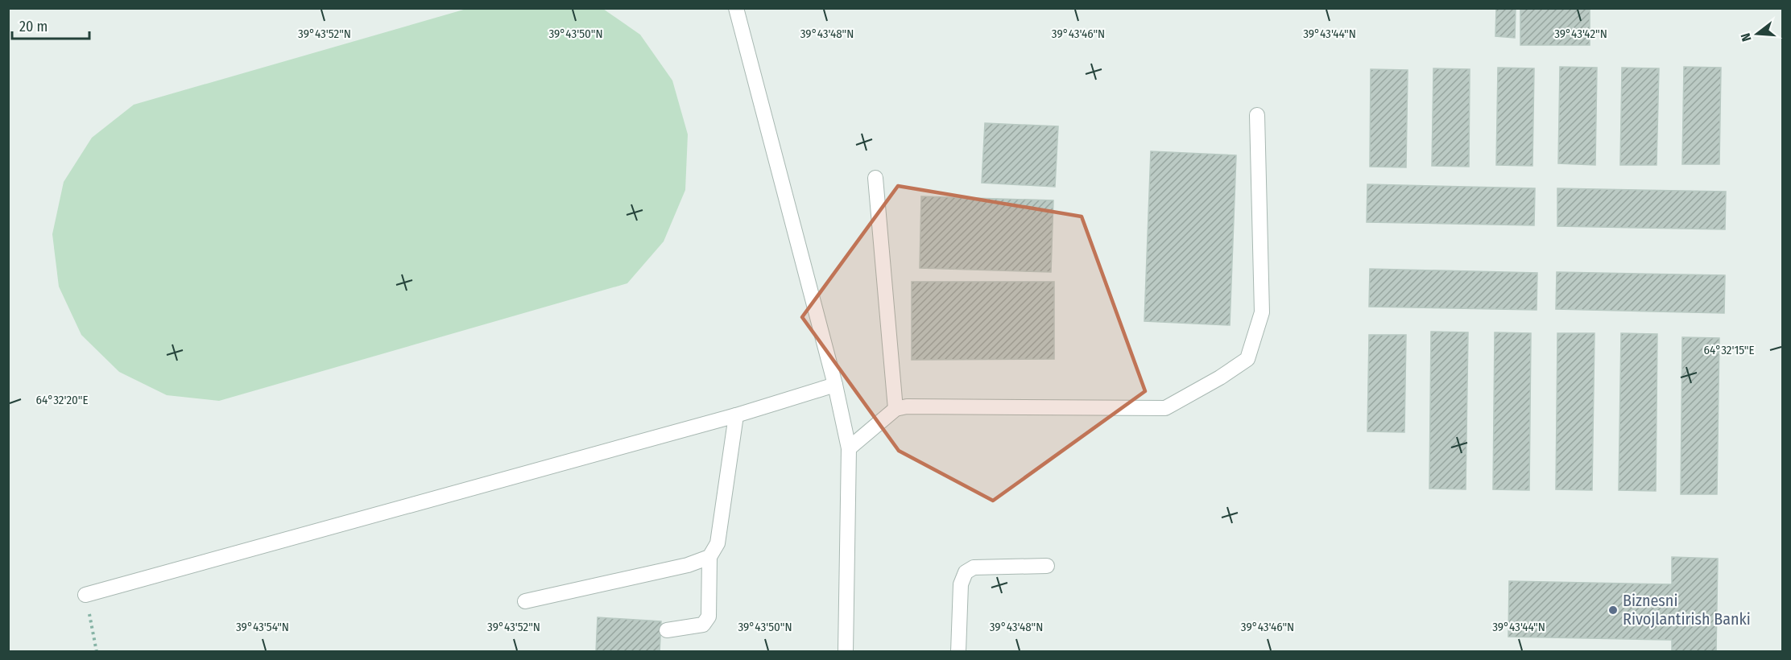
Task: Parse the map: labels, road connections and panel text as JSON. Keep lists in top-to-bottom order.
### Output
{
  "places": ["Biznesni Rivojlantirish Banki"],
  "scale_bar": "20 m",
  "north": "left",
  "coordinates": [
    "39°43'52\"N",
    "39°43'50\"N",
    "39°43'48\"N",
    "39°43'46\"N",
    "39°43'44\"N",
    "39°43'42\"N",
    "64°32'15\"E",
    "64°32'20\"E",
    "39°43'54\"N"
  ]
}
